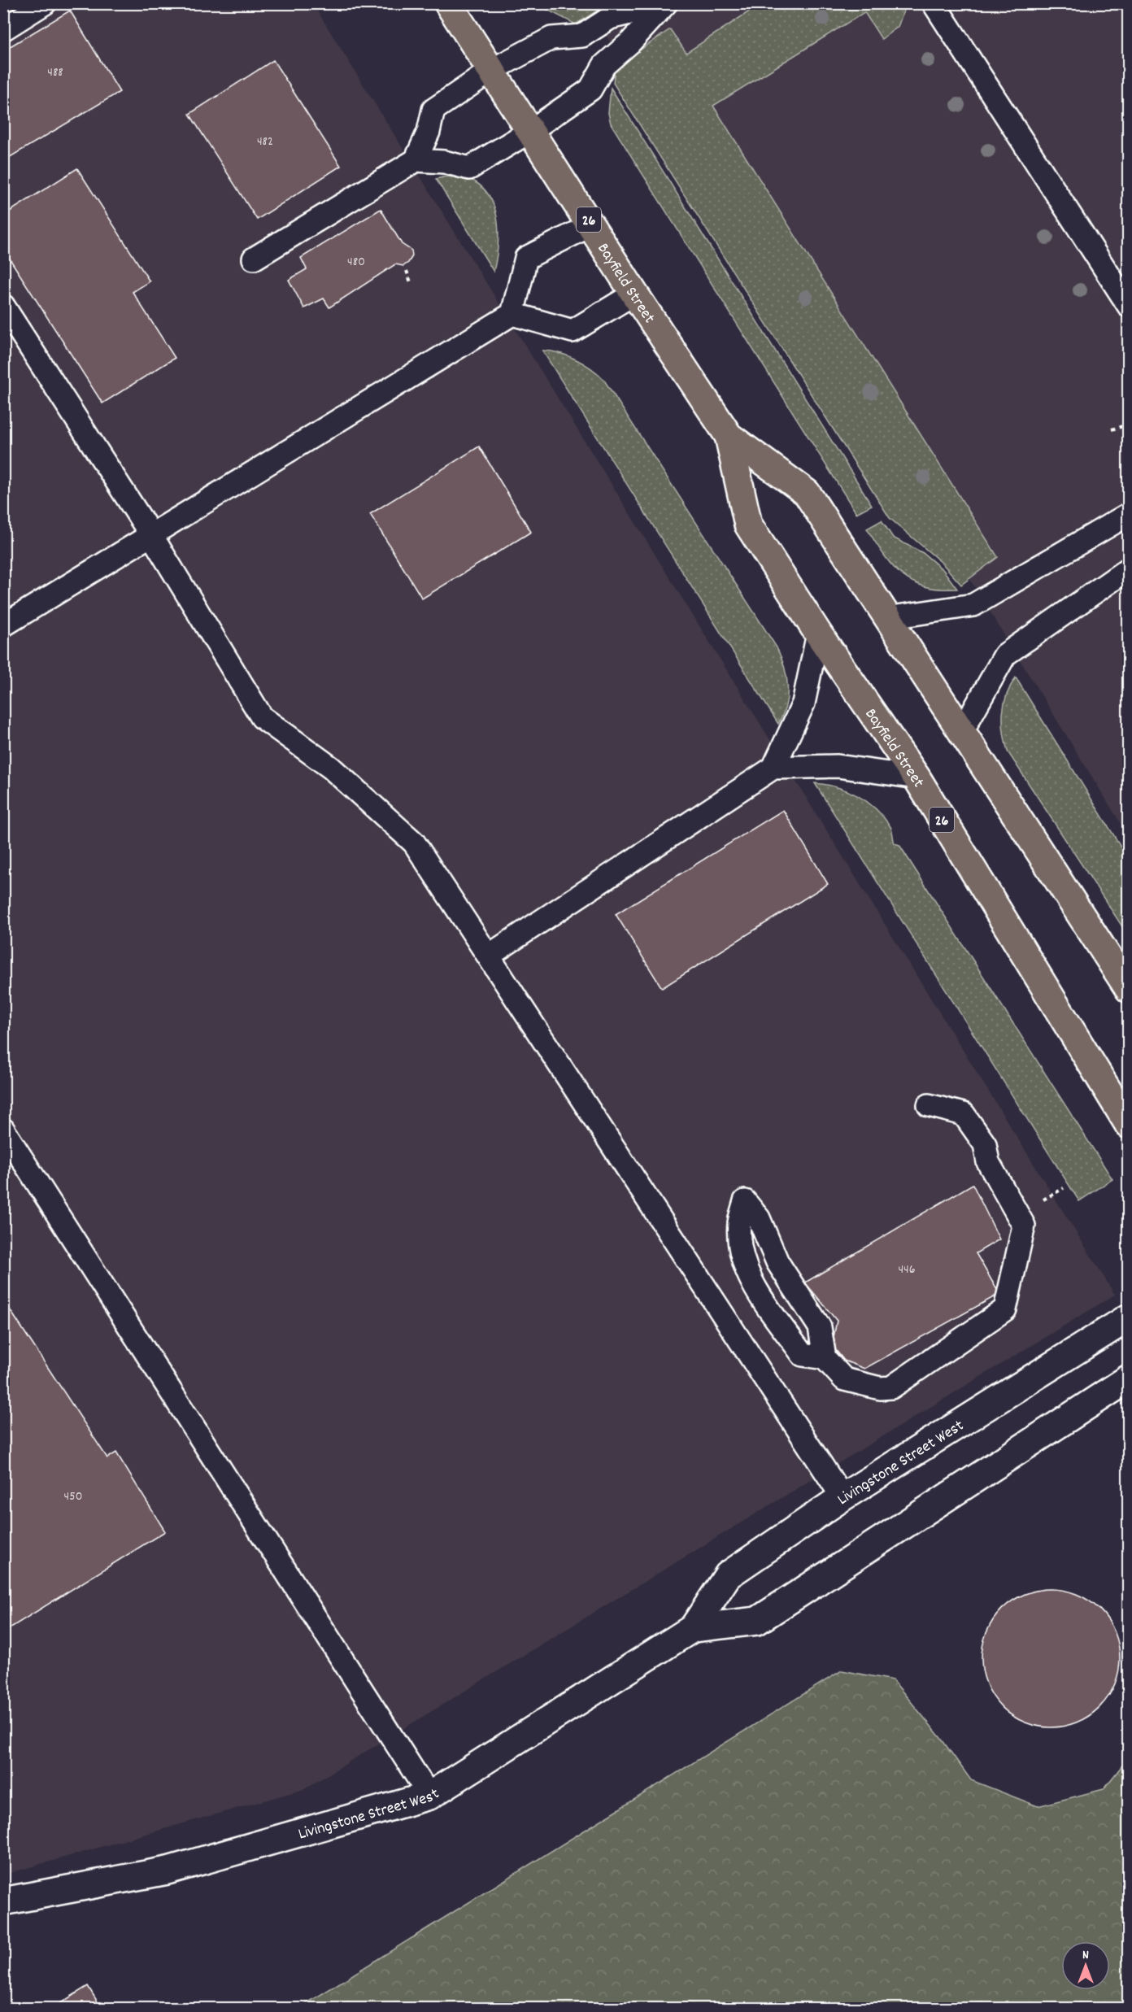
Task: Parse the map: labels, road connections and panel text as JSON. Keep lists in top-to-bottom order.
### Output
{
  "streets": {
    "main road": ["26", "Bayfield Street"],
    "street": ["Livingstone Street West"]
  },
  "house_numbers": [
    "488",
    "482",
    "480",
    "446",
    "450"
  ],
  "north": "top"
}
